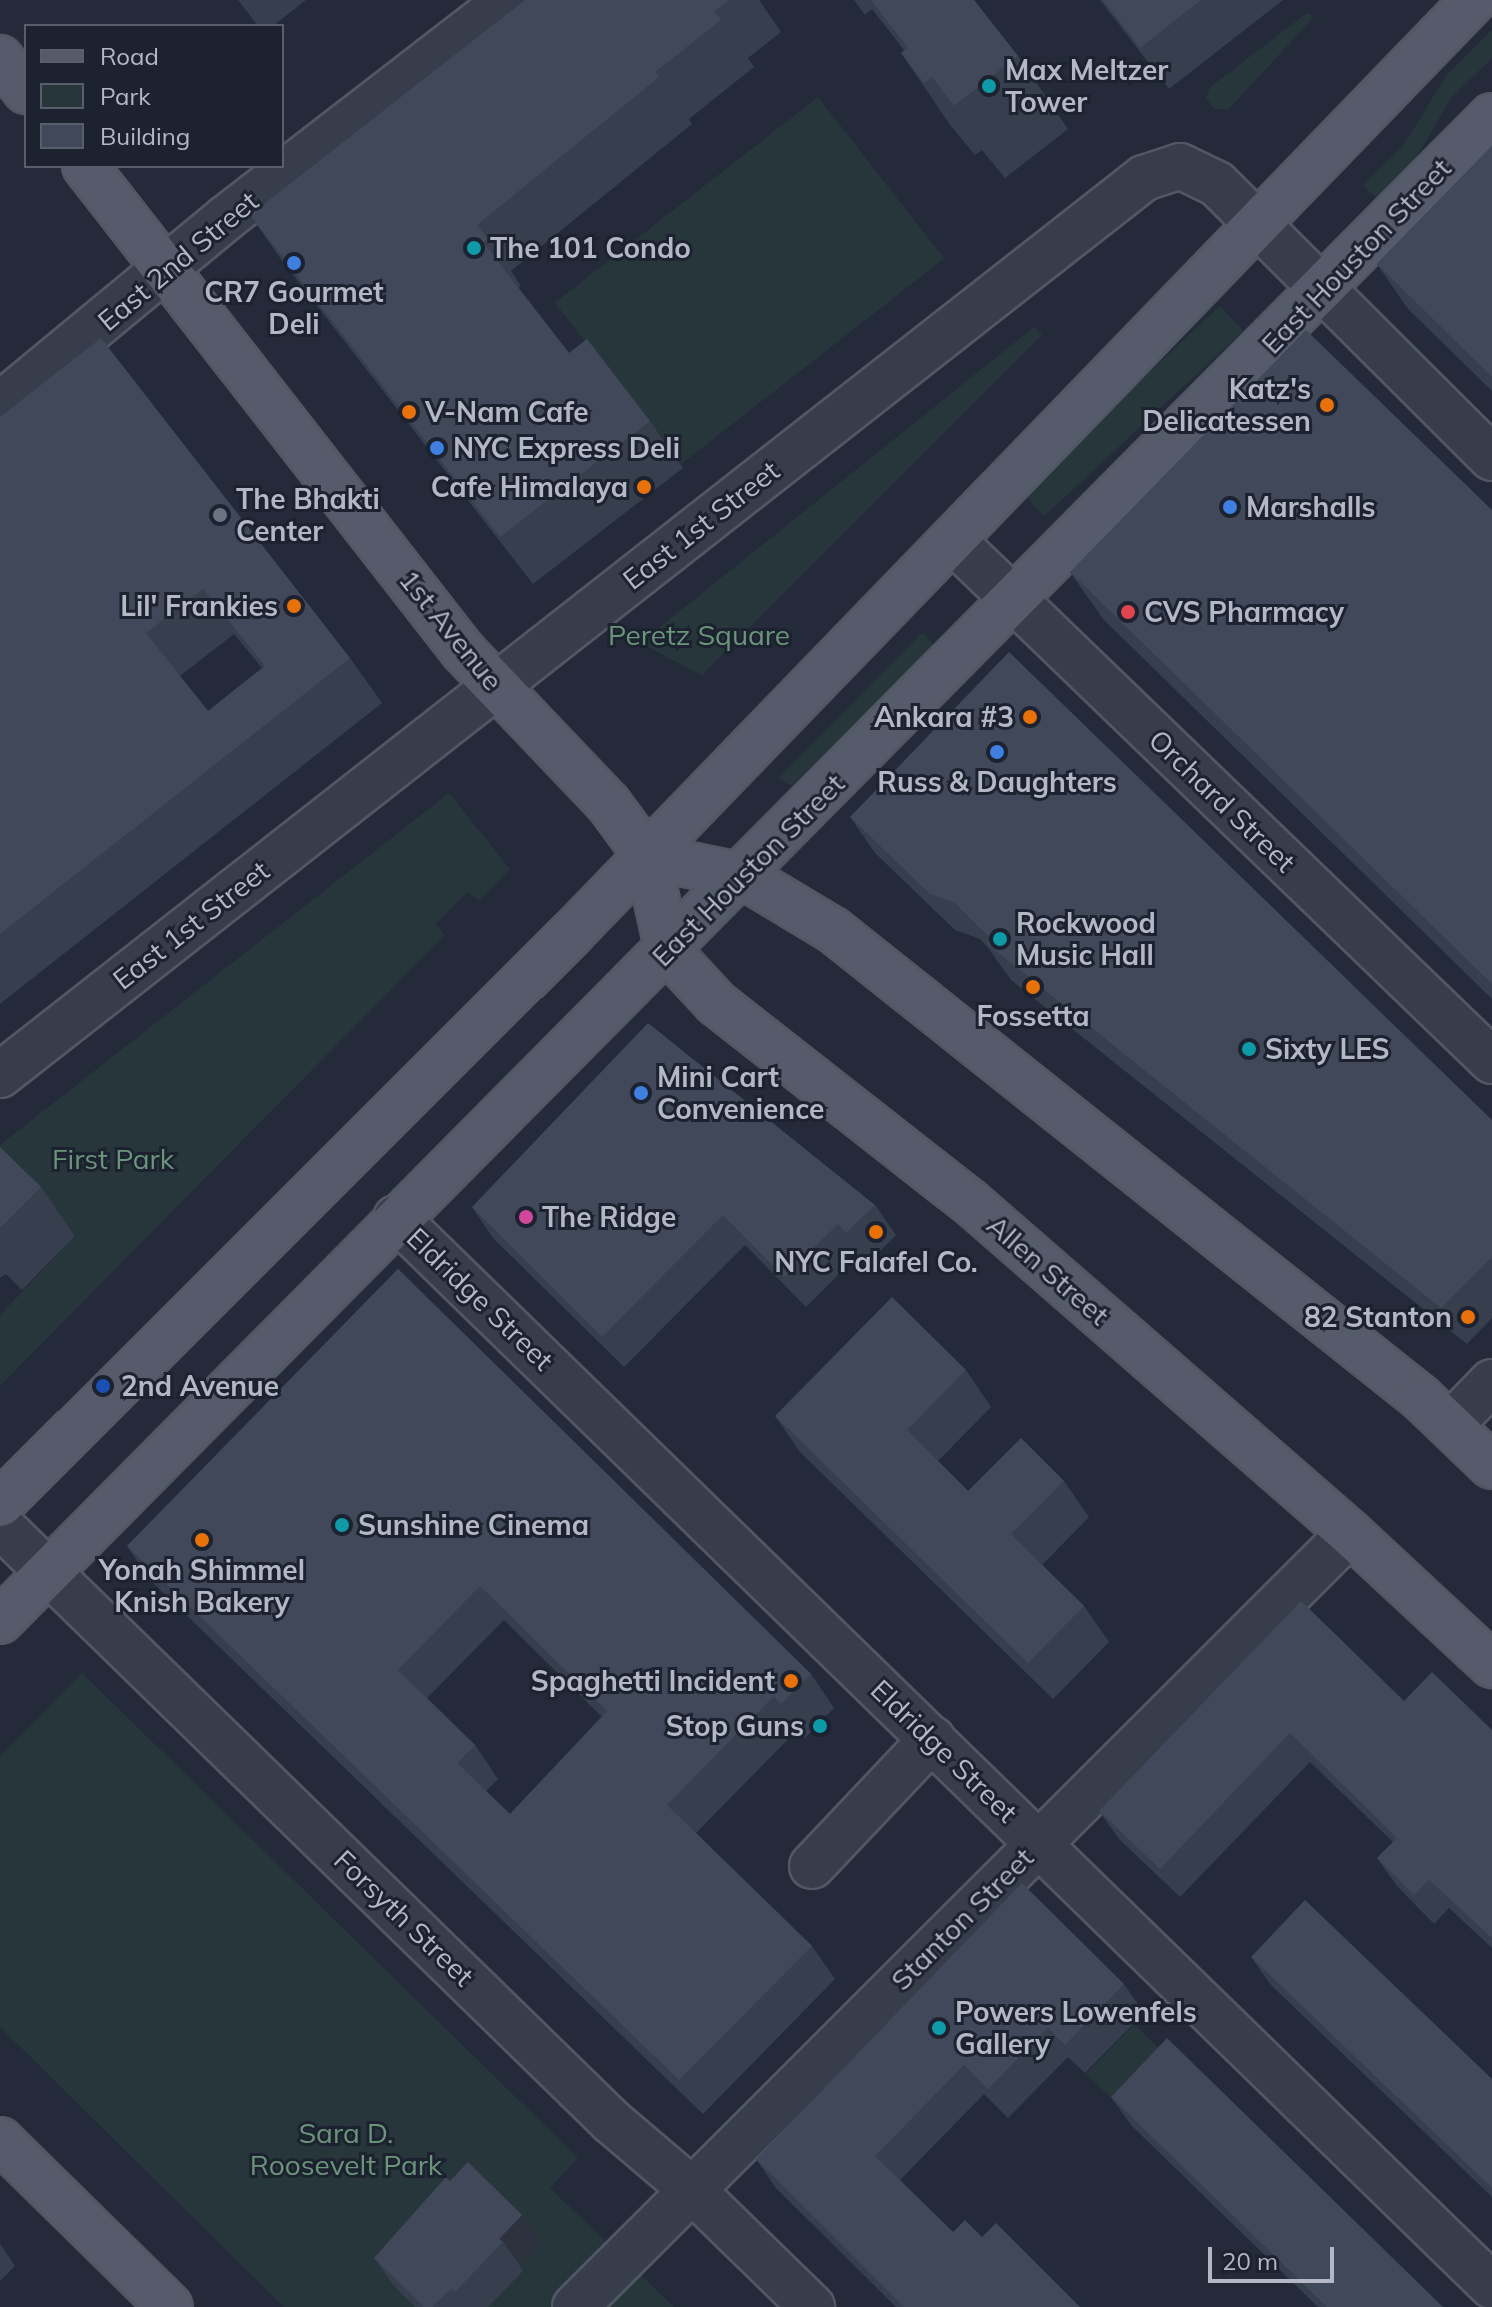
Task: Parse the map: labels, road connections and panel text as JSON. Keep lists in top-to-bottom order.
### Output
{
  "streets": {
    "main road": ["East Houston Street", "1st Avenue", "Allen Street"],
    "street": [
      "East 2nd Street",
      "East 1st Street",
      "Orchard Street",
      "Eldridge Street",
      "Forsyth Street",
      "Stanton Street"
    ]
  },
  "crossings": [
    ["East Houston Street", "Orchard Street"],
    ["East Houston Street", "Allen Street"],
    ["East Houston Street", "Eldridge Street"],
    ["East Houston Street", "Forsyth Street"],
    ["East 2nd Street", "1st Avenue"],
    ["East 1st Street", "1st Avenue"],
    ["Allen Street", "Stanton Street"],
    ["Eldridge Street", "Stanton Street"],
    ["Forsyth Street", "Stanton Street"]
  ],
  "parks": ["Peretz Square", "First Park", "Sara D. Roosevelt Park"],
  "places": [
    "Max Meltzer Tower",
    "The 101 Condo",
    "CR7 Gourmet Deli",
    "Katz's Delicatessen",
    "V-Nam Cafe",
    "NYC Express Deli",
    "Cafe Himalaya",
    "Marshalls",
    "The Bhakti Center",
    "Lil' Frankies",
    "CVS Pharmacy",
    "Ankara #3",
    "Russ & Daughters",
    "Rockwood Music Hall",
    "Fossetta",
    "Sixty LES",
    "Mini Cart Convenience",
    "The Ridge",
    "NYC Falafel Co.",
    "82 Stanton",
    "2nd Avenue",
    "Sunshine Cinema",
    "Yonah Shimmel Knish Bakery",
    "Spaghetti Incident",
    "Stop Guns",
    "Powers Lowenfels Gallery"
  ],
  "legend": ["Road", "Park", "Building"],
  "scale_bar": "20 m"
}
